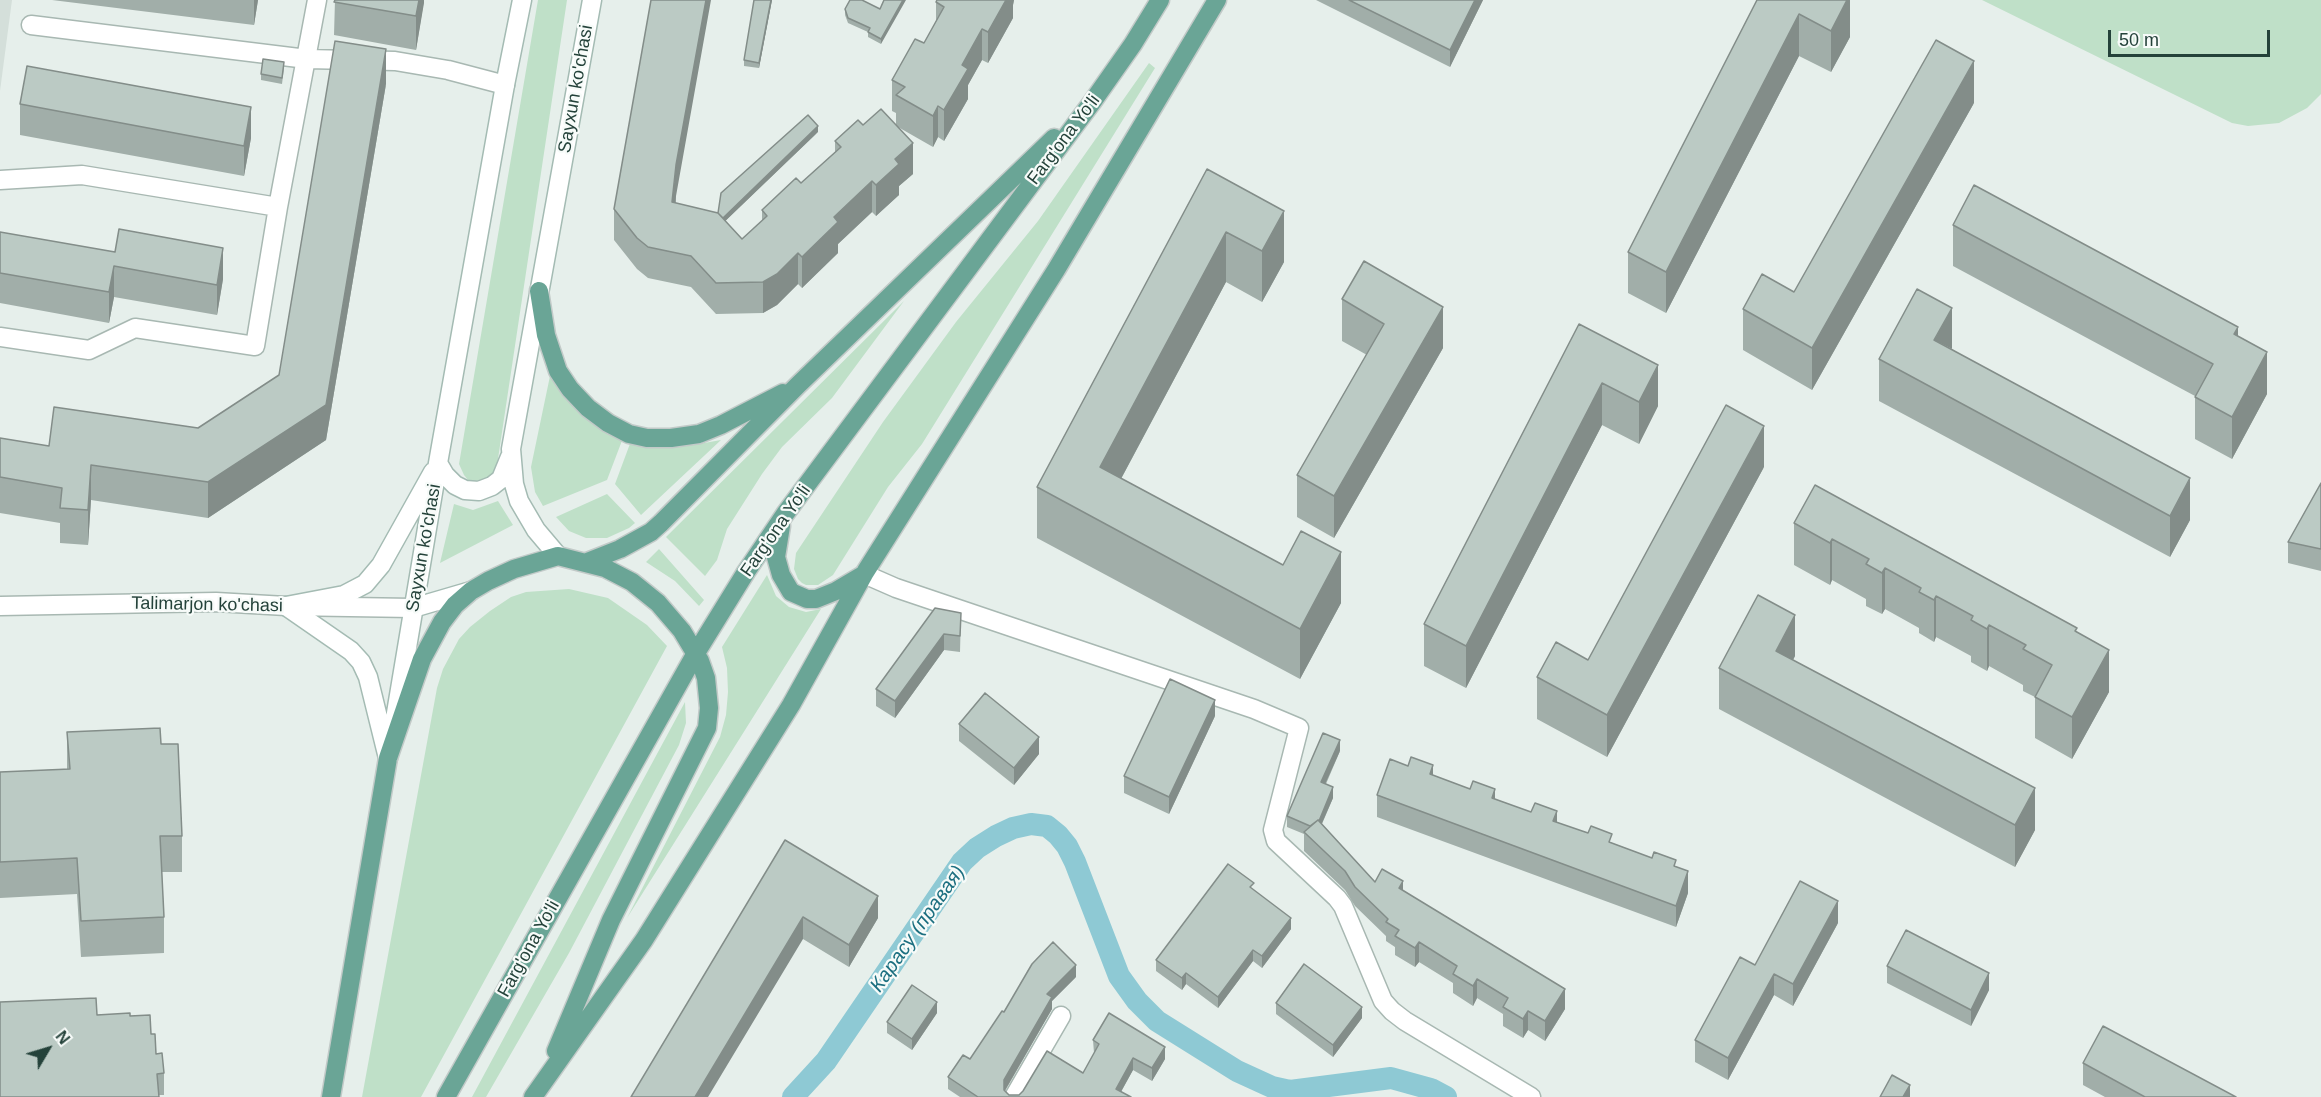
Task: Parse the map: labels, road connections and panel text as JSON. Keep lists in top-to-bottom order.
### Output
{
  "streets": {
    "main road": ["Sayxun ko'chasi", "Farg'ona Yo'li"],
    "street": ["Talimarjon ko'chasi"]
  },
  "crossings": [
    ["Sayxun ko'chasi", "Talimarjon ko'chasi"]
  ],
  "water": ["Карасу (правая)"],
  "scale_bar": "50 m",
  "north": "top right"
}
